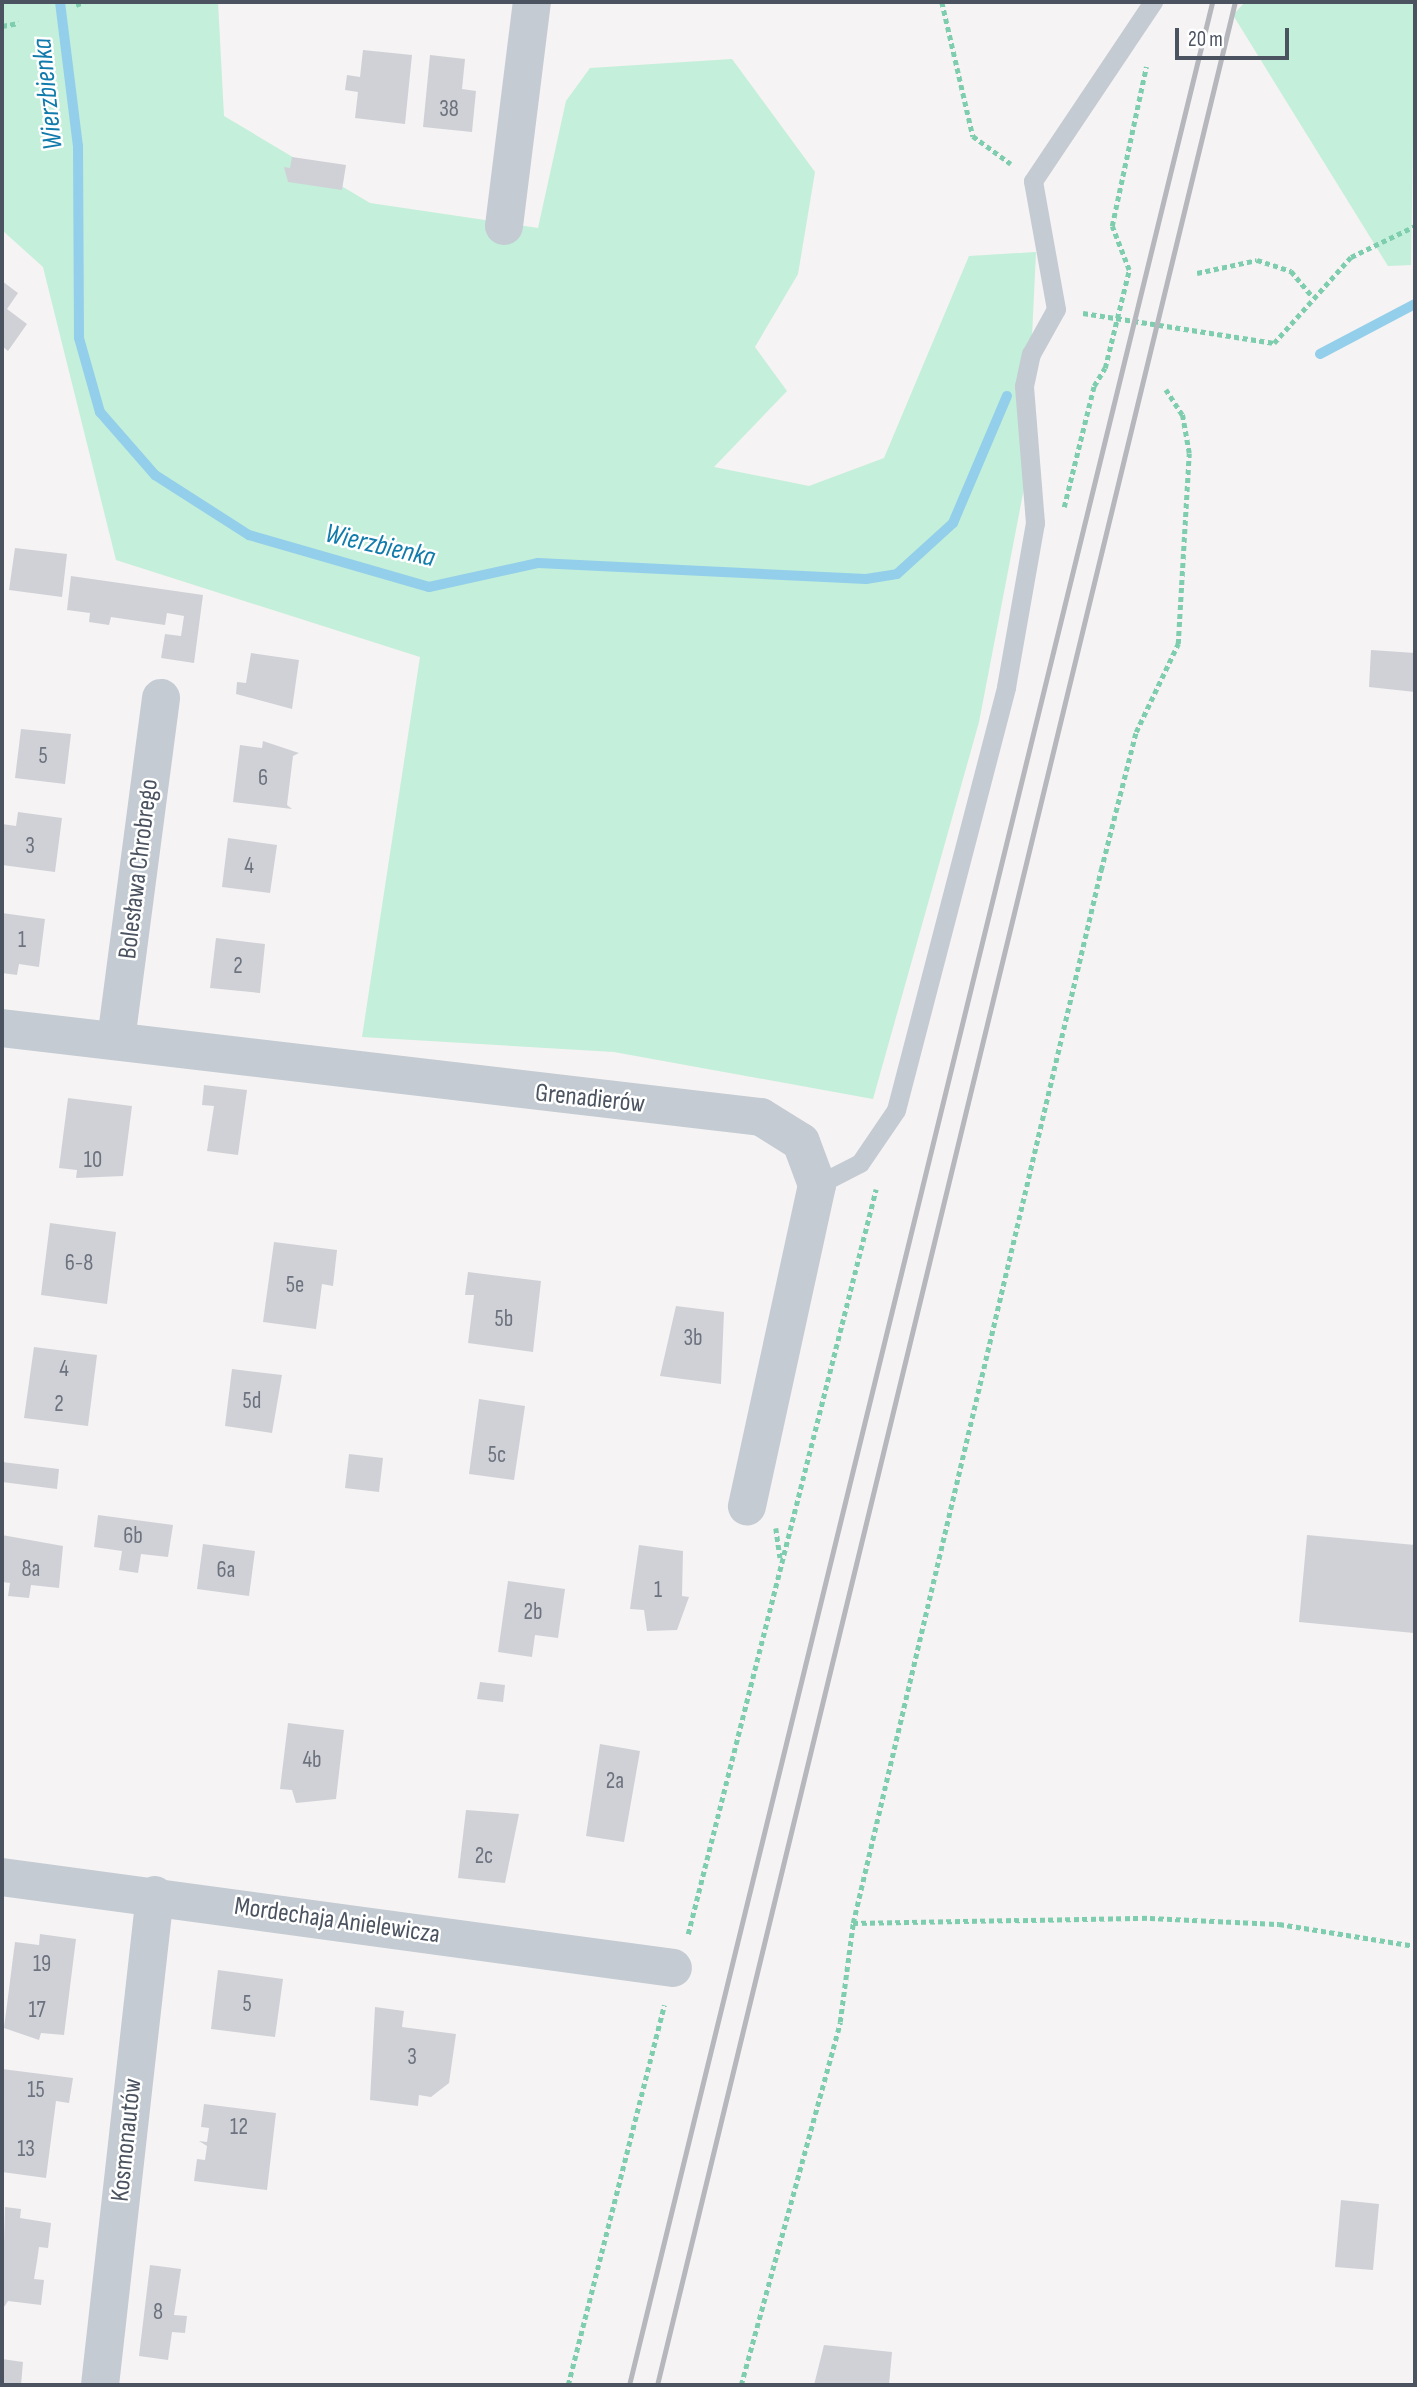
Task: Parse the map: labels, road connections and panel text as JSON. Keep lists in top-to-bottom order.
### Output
{
  "streets": {
    "street": [
      "Bolesława Chrobrego",
      "Grenadierów",
      "Mordechaja Anielewicza",
      "Kosmonautów"
    ]
  },
  "crossings": [
    ["Bolesława Chrobrego", "Grenadierów"],
    ["Mordechaja Anielewicza", "Kosmonautów"]
  ],
  "water": ["Wierzbienka"],
  "house_numbers": [
    "38",
    "5",
    "6",
    "3",
    "4",
    "1",
    "2",
    "10",
    "6-8",
    "5e",
    "5b",
    "3b",
    "4",
    "5d",
    "2",
    "5c",
    "6b",
    "8a",
    "6a",
    "1",
    "2b",
    "4b",
    "2a",
    "2c",
    "19",
    "5",
    "17",
    "3",
    "15",
    "12",
    "13",
    "8"
  ],
  "scale_bar": "20 m"
}
